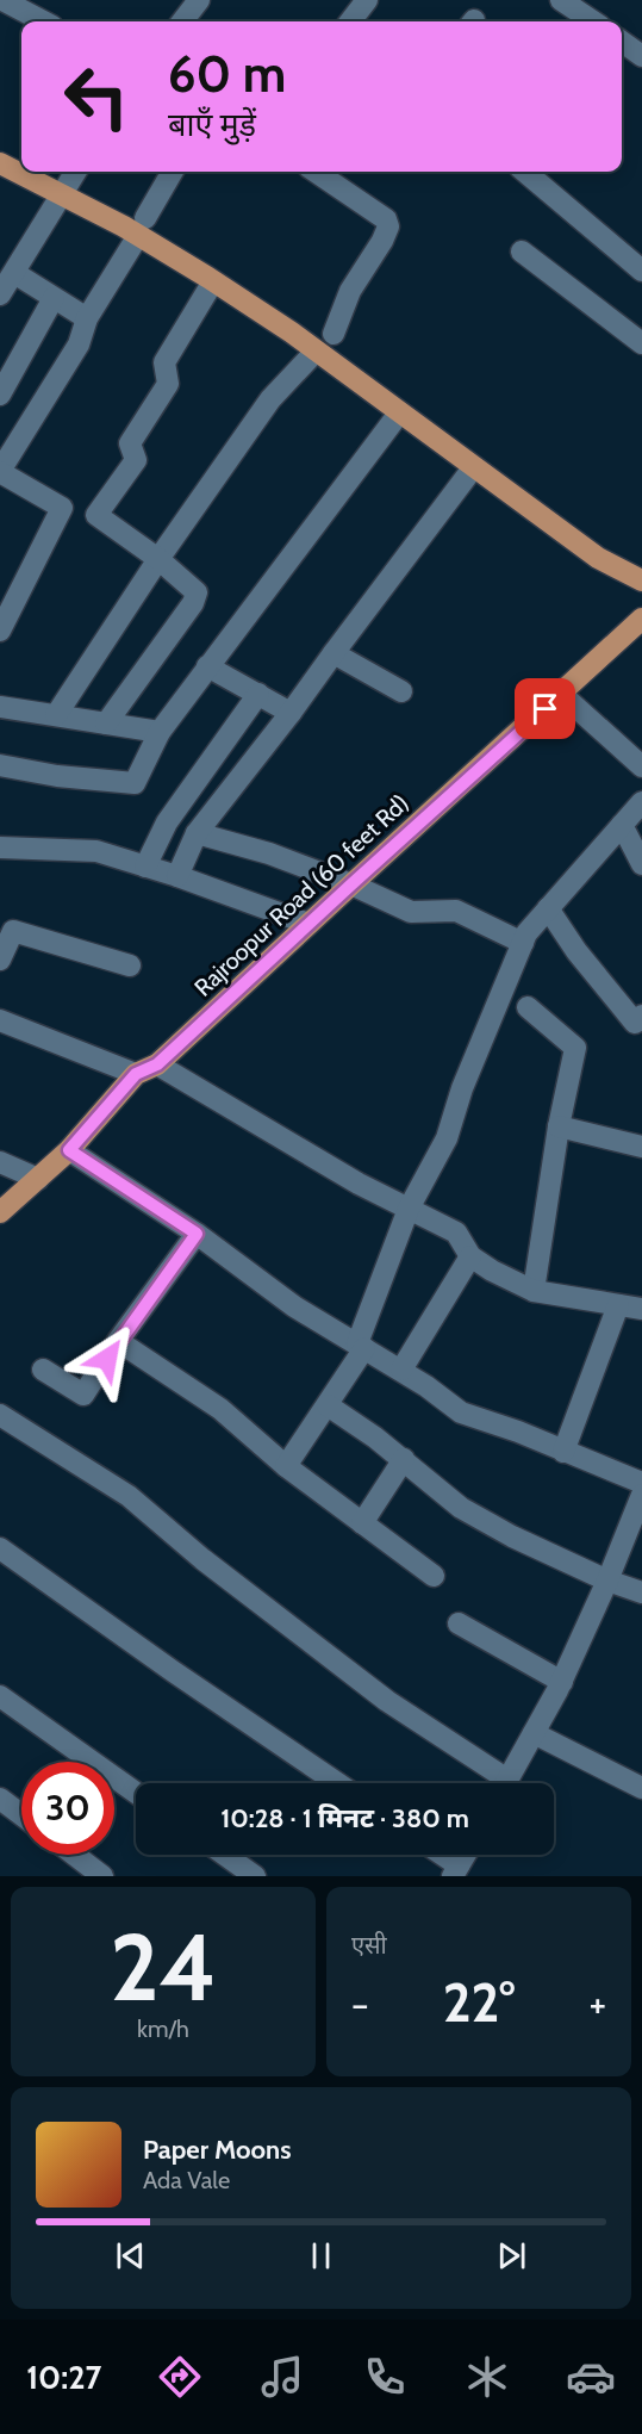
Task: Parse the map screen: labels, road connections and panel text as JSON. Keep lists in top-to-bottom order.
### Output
{
  "streets": {
    "main road": ["Rajroopur Road (60 feet Rd)"]
  },
  "page": {
    "turn": ["60 m", "बाएँ मुड़ें"],
    "limit": "30",
    "trip": "10:28 · 1 मिनट · 380 m",
    "tile": [
      ["24", "km/h"],
      "एसी"
    ],
    "heat": ["−", "22°", "+"],
    "song": ["Paper Moons", "Ada Vale"],
    "tabs": "10:27"
  }
}
